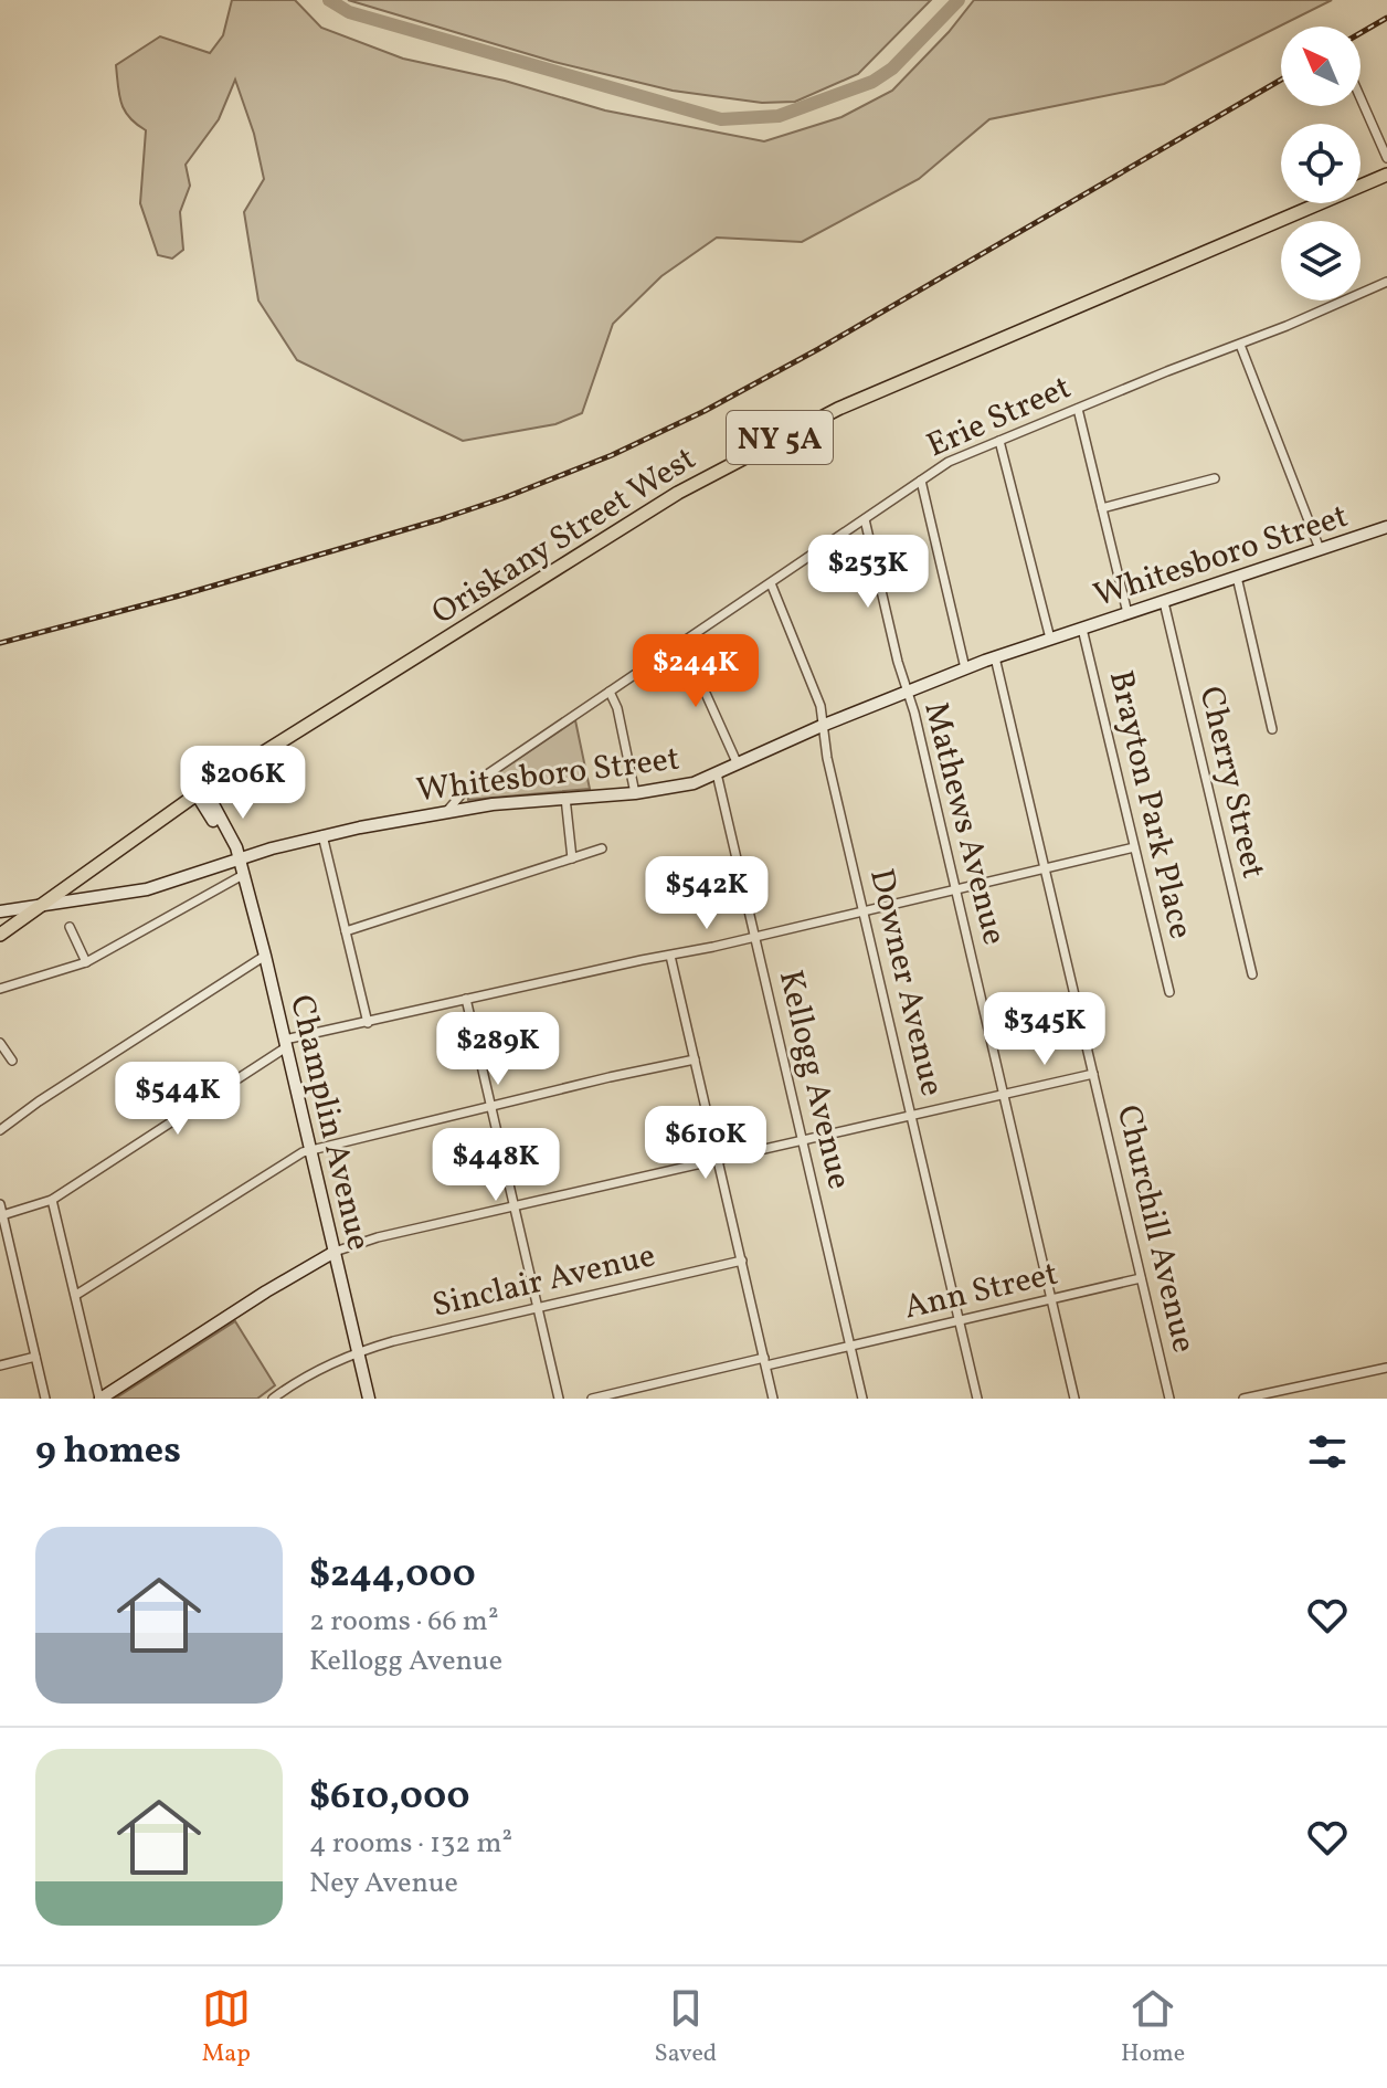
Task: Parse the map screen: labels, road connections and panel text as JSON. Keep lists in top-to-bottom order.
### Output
{
  "streets": {
    "main road": ["NY 5A", "Oriskany Street West"],
    "street": [
      "Erie Street",
      "Whitesboro Street",
      "Cherry Street",
      "Brayton Park Place",
      "Mathews Avenue",
      "Downer Avenue",
      "Kellogg Avenue",
      "Champlin Avenue",
      "Churchill Avenue",
      "Sinclair Avenue",
      "Ann Street"
    ]
  },
  "crossings": [
    ["Erie Street", "Whitesboro Street"],
    ["Erie Street", "Mathews Avenue"],
    ["Erie Street", "Downer Avenue"],
    ["NY 5A", "Oriskany Street West"],
    ["NY 5A", "Whitesboro Street"],
    ["Oriskany Street West", "Whitesboro Street"],
    ["Oriskany Street West", "Champlin Avenue"],
    ["Whitesboro Street", "Cherry Street"],
    ["Whitesboro Street", "Brayton Park Place"],
    ["Whitesboro Street", "Mathews Avenue"],
    ["Whitesboro Street", "Downer Avenue"],
    ["Whitesboro Street", "Kellogg Avenue"],
    ["Whitesboro Street", "Champlin Avenue"],
    ["Whitesboro Street", "Churchill Avenue"],
    ["Mathews Avenue", "Ann Street"],
    ["Downer Avenue", "Ann Street"],
    ["Kellogg Avenue", "Ann Street"],
    ["Champlin Avenue", "Sinclair Avenue"],
    ["Churchill Avenue", "Ann Street"]
  ],
  "north": "top left",
  "page": {
    "price": [
      "$253K",
      "$244K",
      "$206K",
      "$542K",
      "$345K",
      "$289K",
      "$544K",
      "$610K",
      "$448K"
    ],
    "heading": "9 homes",
    "list": [
      {
        "name": "$244,000",
        "note": "2 rooms · 66 m² · Kellogg Avenue"
      },
      {
        "name": "$610,000",
        "note": "4 rooms · 132 m² · Ney Avenue"
      }
    ],
    "tabs": ["Map", "Saved", "Home"]
  }
}
